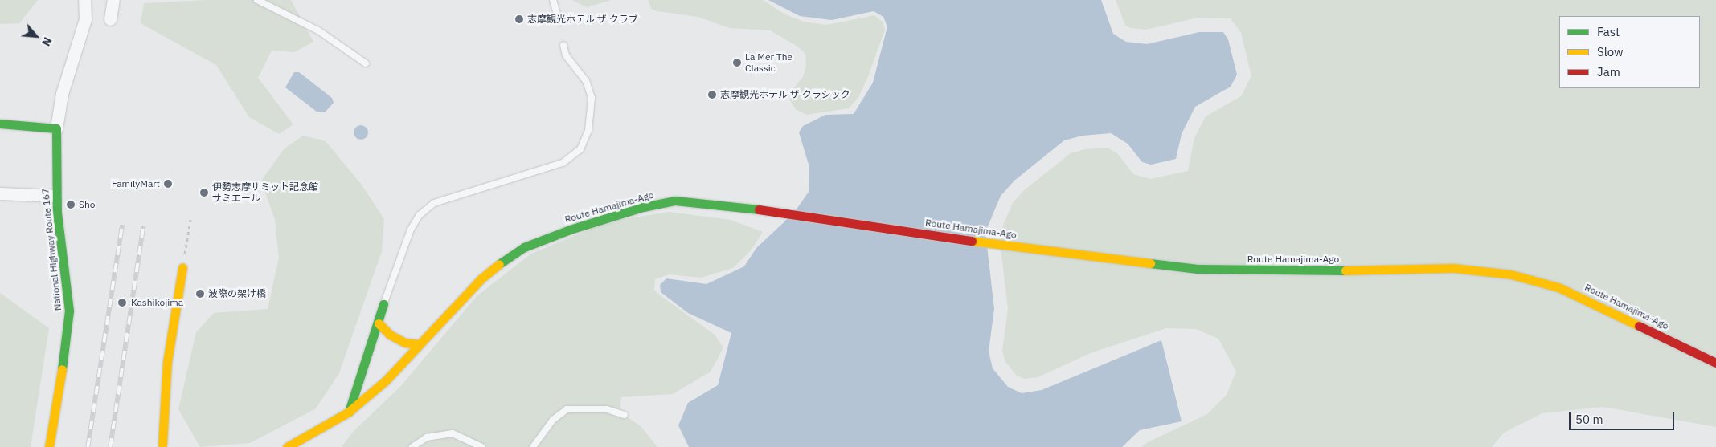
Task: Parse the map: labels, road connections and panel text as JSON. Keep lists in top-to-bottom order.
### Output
{
  "streets": {
    "main road": ["Route Hamajima-Ago", "National Highway Route 167"]
  },
  "places": [
    "志摩観光ホテル ザ クラブ",
    "La Mer The Classic",
    "志摩観光ホテル ザ クラシック",
    "FamilyMart",
    "伊勢志摩サミット記念館 サミエール",
    "Sho",
    "波際の架け橋",
    "Kashikojima"
  ],
  "legend": ["Fast", "Slow", "Jam"],
  "scale_bar": "50 m",
  "north": "bottom right"
}
